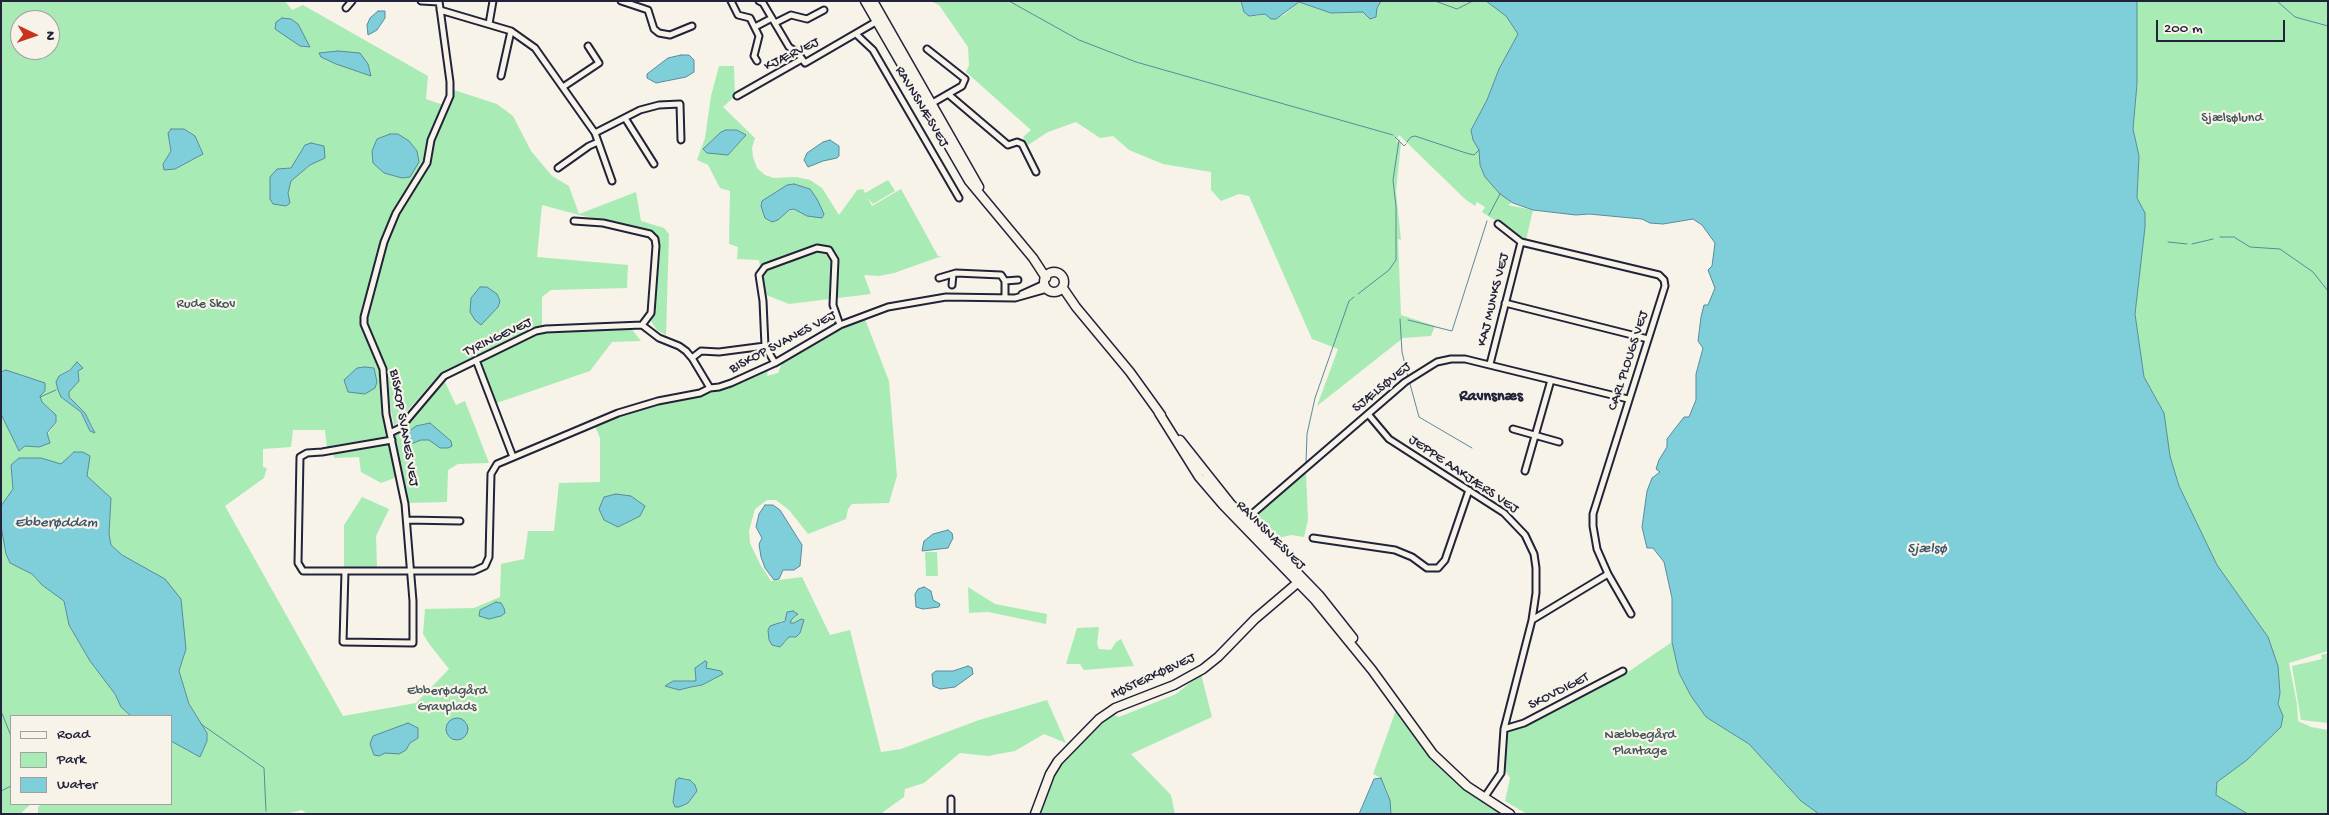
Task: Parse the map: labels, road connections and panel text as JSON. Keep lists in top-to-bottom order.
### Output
{
  "streets": {
    "main road": ["RAVNSNÆSVEJ", "HØSTERKØBVEJ"],
    "street": [
      "KJÆRVEJ",
      "KAJ MUNKS VEJ",
      "TYRINGEVEJ",
      "BISKOP SVANES VEJ",
      "CARL PLOUGS VEJ",
      "SJÆLSØVEJ",
      "JEPPE AAKJÆRS VEJ",
      "SKOVDIGET"
    ]
  },
  "crossings": [
    ["KJÆRVEJ", "RAVNSNÆSVEJ"],
    ["RAVNSNÆSVEJ", "BISKOP SVANES VEJ"],
    ["RAVNSNÆSVEJ", "SJÆLSØVEJ"],
    ["RAVNSNÆSVEJ", "JEPPE AAKJÆRS VEJ"],
    ["RAVNSNÆSVEJ", "HØSTERKØBVEJ"],
    ["KAJ MUNKS VEJ", "CARL PLOUGS VEJ"],
    ["KAJ MUNKS VEJ", "SJÆLSØVEJ"],
    ["TYRINGEVEJ", "BISKOP SVANES VEJ"],
    ["CARL PLOUGS VEJ", "SJÆLSØVEJ"],
    ["SJÆLSØVEJ", "JEPPE AAKJÆRS VEJ"],
    ["JEPPE AAKJÆRS VEJ", "SKOVDIGET"]
  ],
  "districts": ["Ravnsnæs"],
  "water": ["Ebberøddam", "Sjælsø"],
  "parks": [
    "Sjælsølund",
    "Rude Skov",
    "Ebberødgård Gravplads",
    "Næbbegård Plantage"
  ],
  "legend": ["Road", "Park", "Water"],
  "scale_bar": "200 m",
  "north": "right"
}
